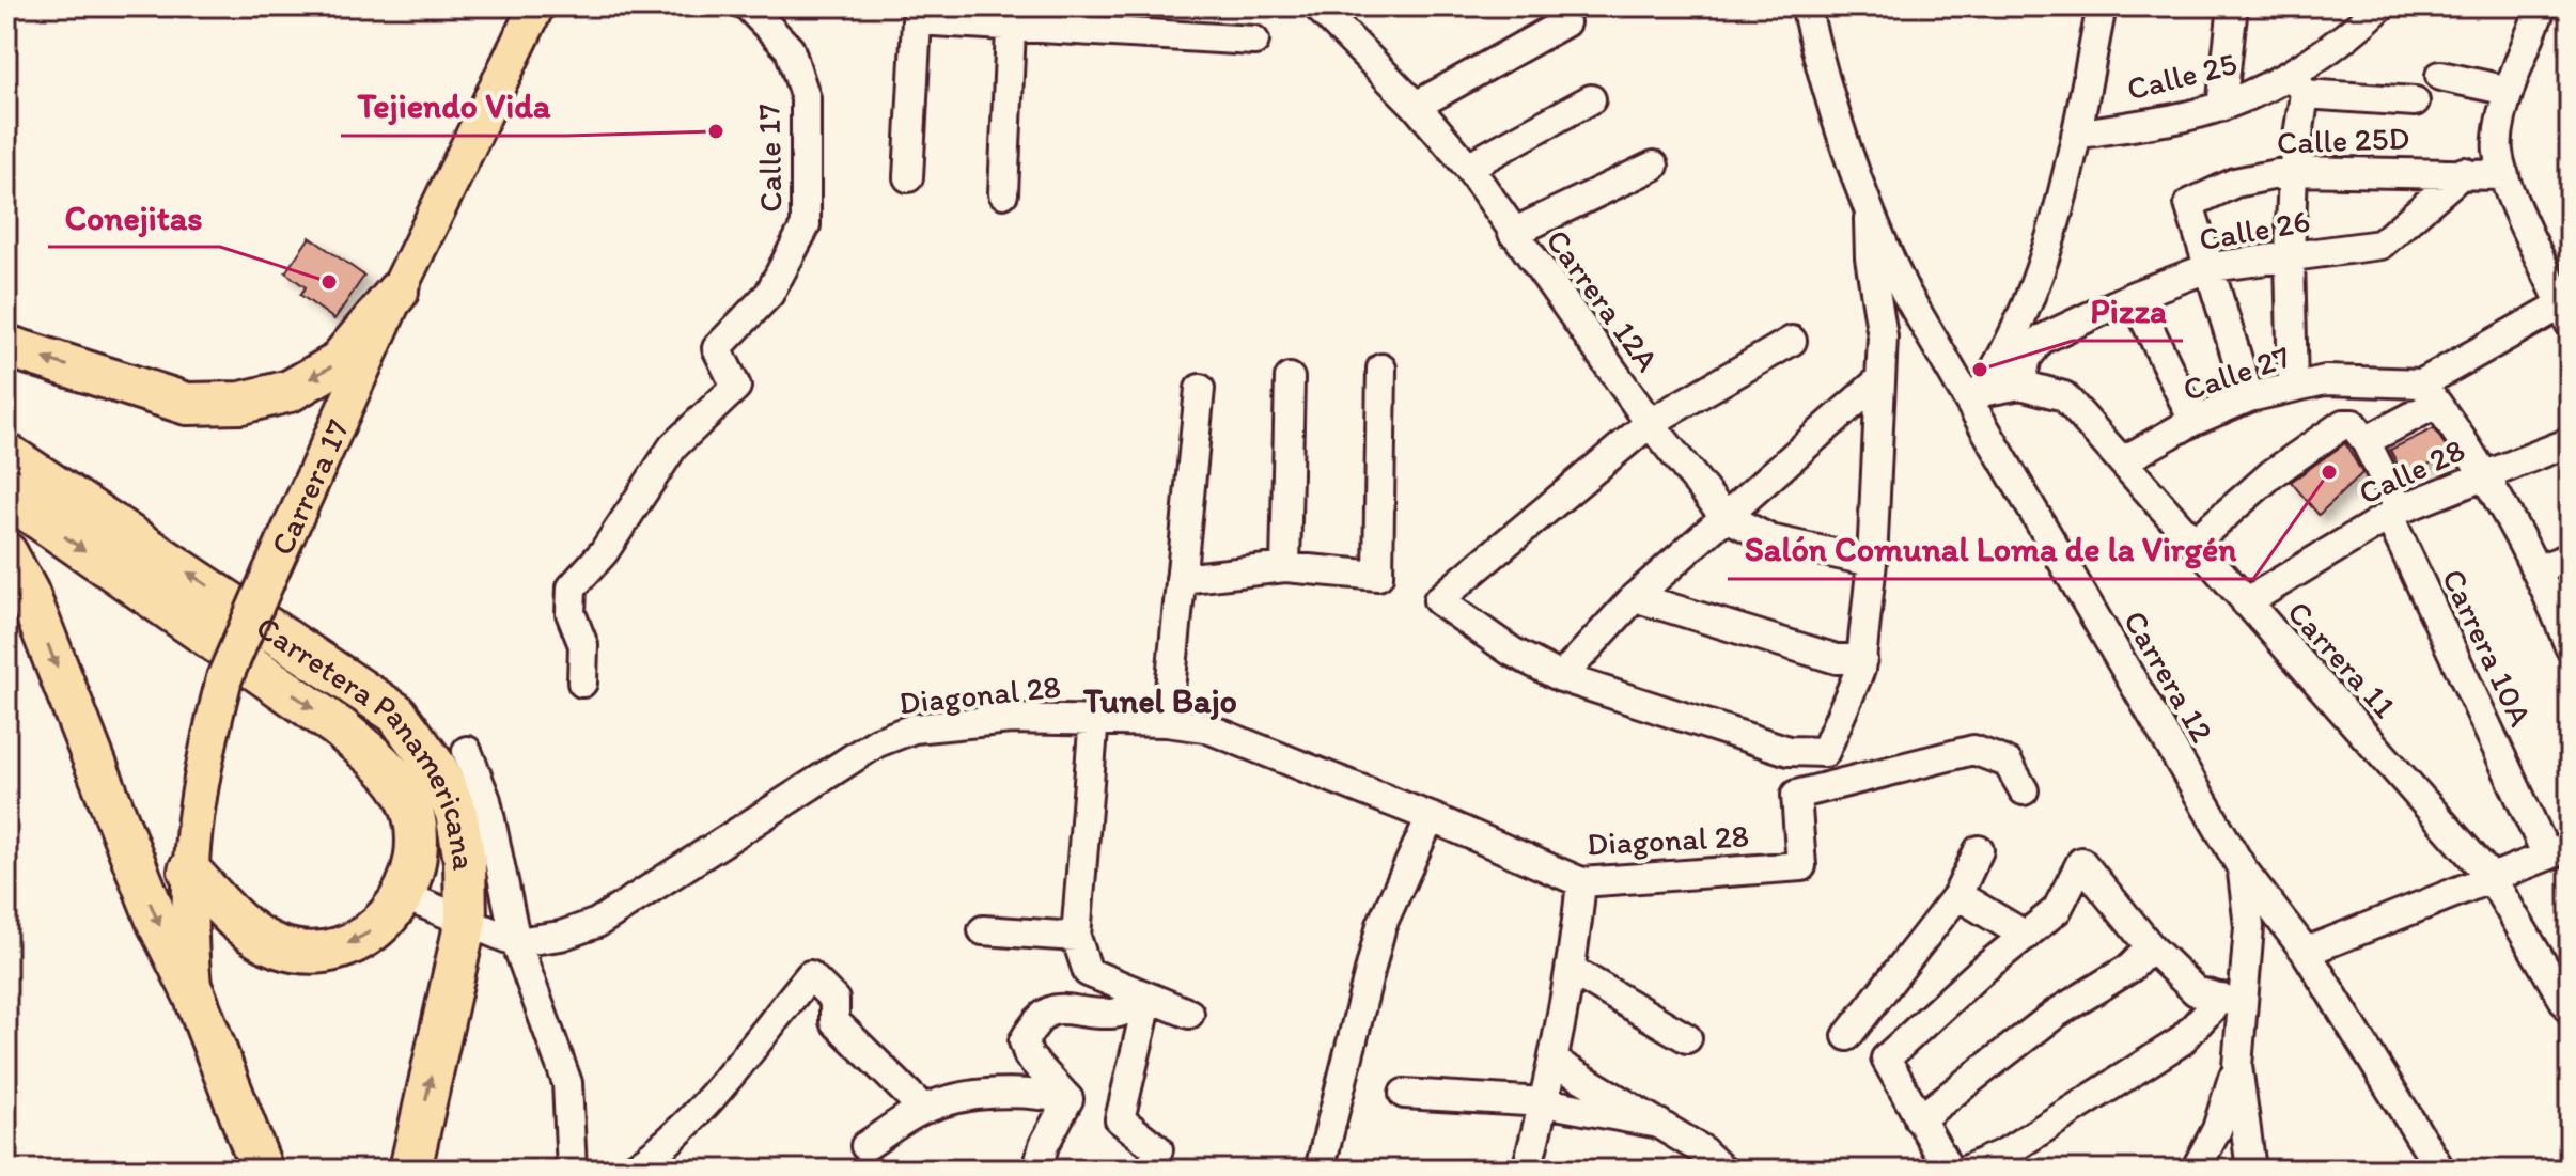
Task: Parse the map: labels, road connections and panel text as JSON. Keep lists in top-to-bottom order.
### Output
{
  "streets": {
    "highway": ["Carretera Panamericana"],
    "main road": ["Carrera 17"],
    "street": [
      "Calle 25",
      "Calle 25D",
      "Calle 17",
      "Calle 26",
      "Carrera 12A",
      "Calle 27",
      "Calle 28",
      "Carrera 10A",
      "Carrera 11",
      "Carrera 12",
      "Diagonal 28"
    ]
  },
  "crossings": [
    ["Calle 25D", "Calle 26"],
    ["Calle 26", "Carrera 11"],
    ["Calle 27", "Carrera 11"],
    ["Calle 28", "Carrera 10A"],
    ["Calle 28", "Carrera 11"],
    ["Carrera 11", "Carrera 12"]
  ],
  "districts": ["Tunel Bajo"],
  "places": [
    "Tejiendo Vida",
    "Conejitas",
    "Pizza",
    "Salón Comunal Loma de la Virgén"
  ]
}
